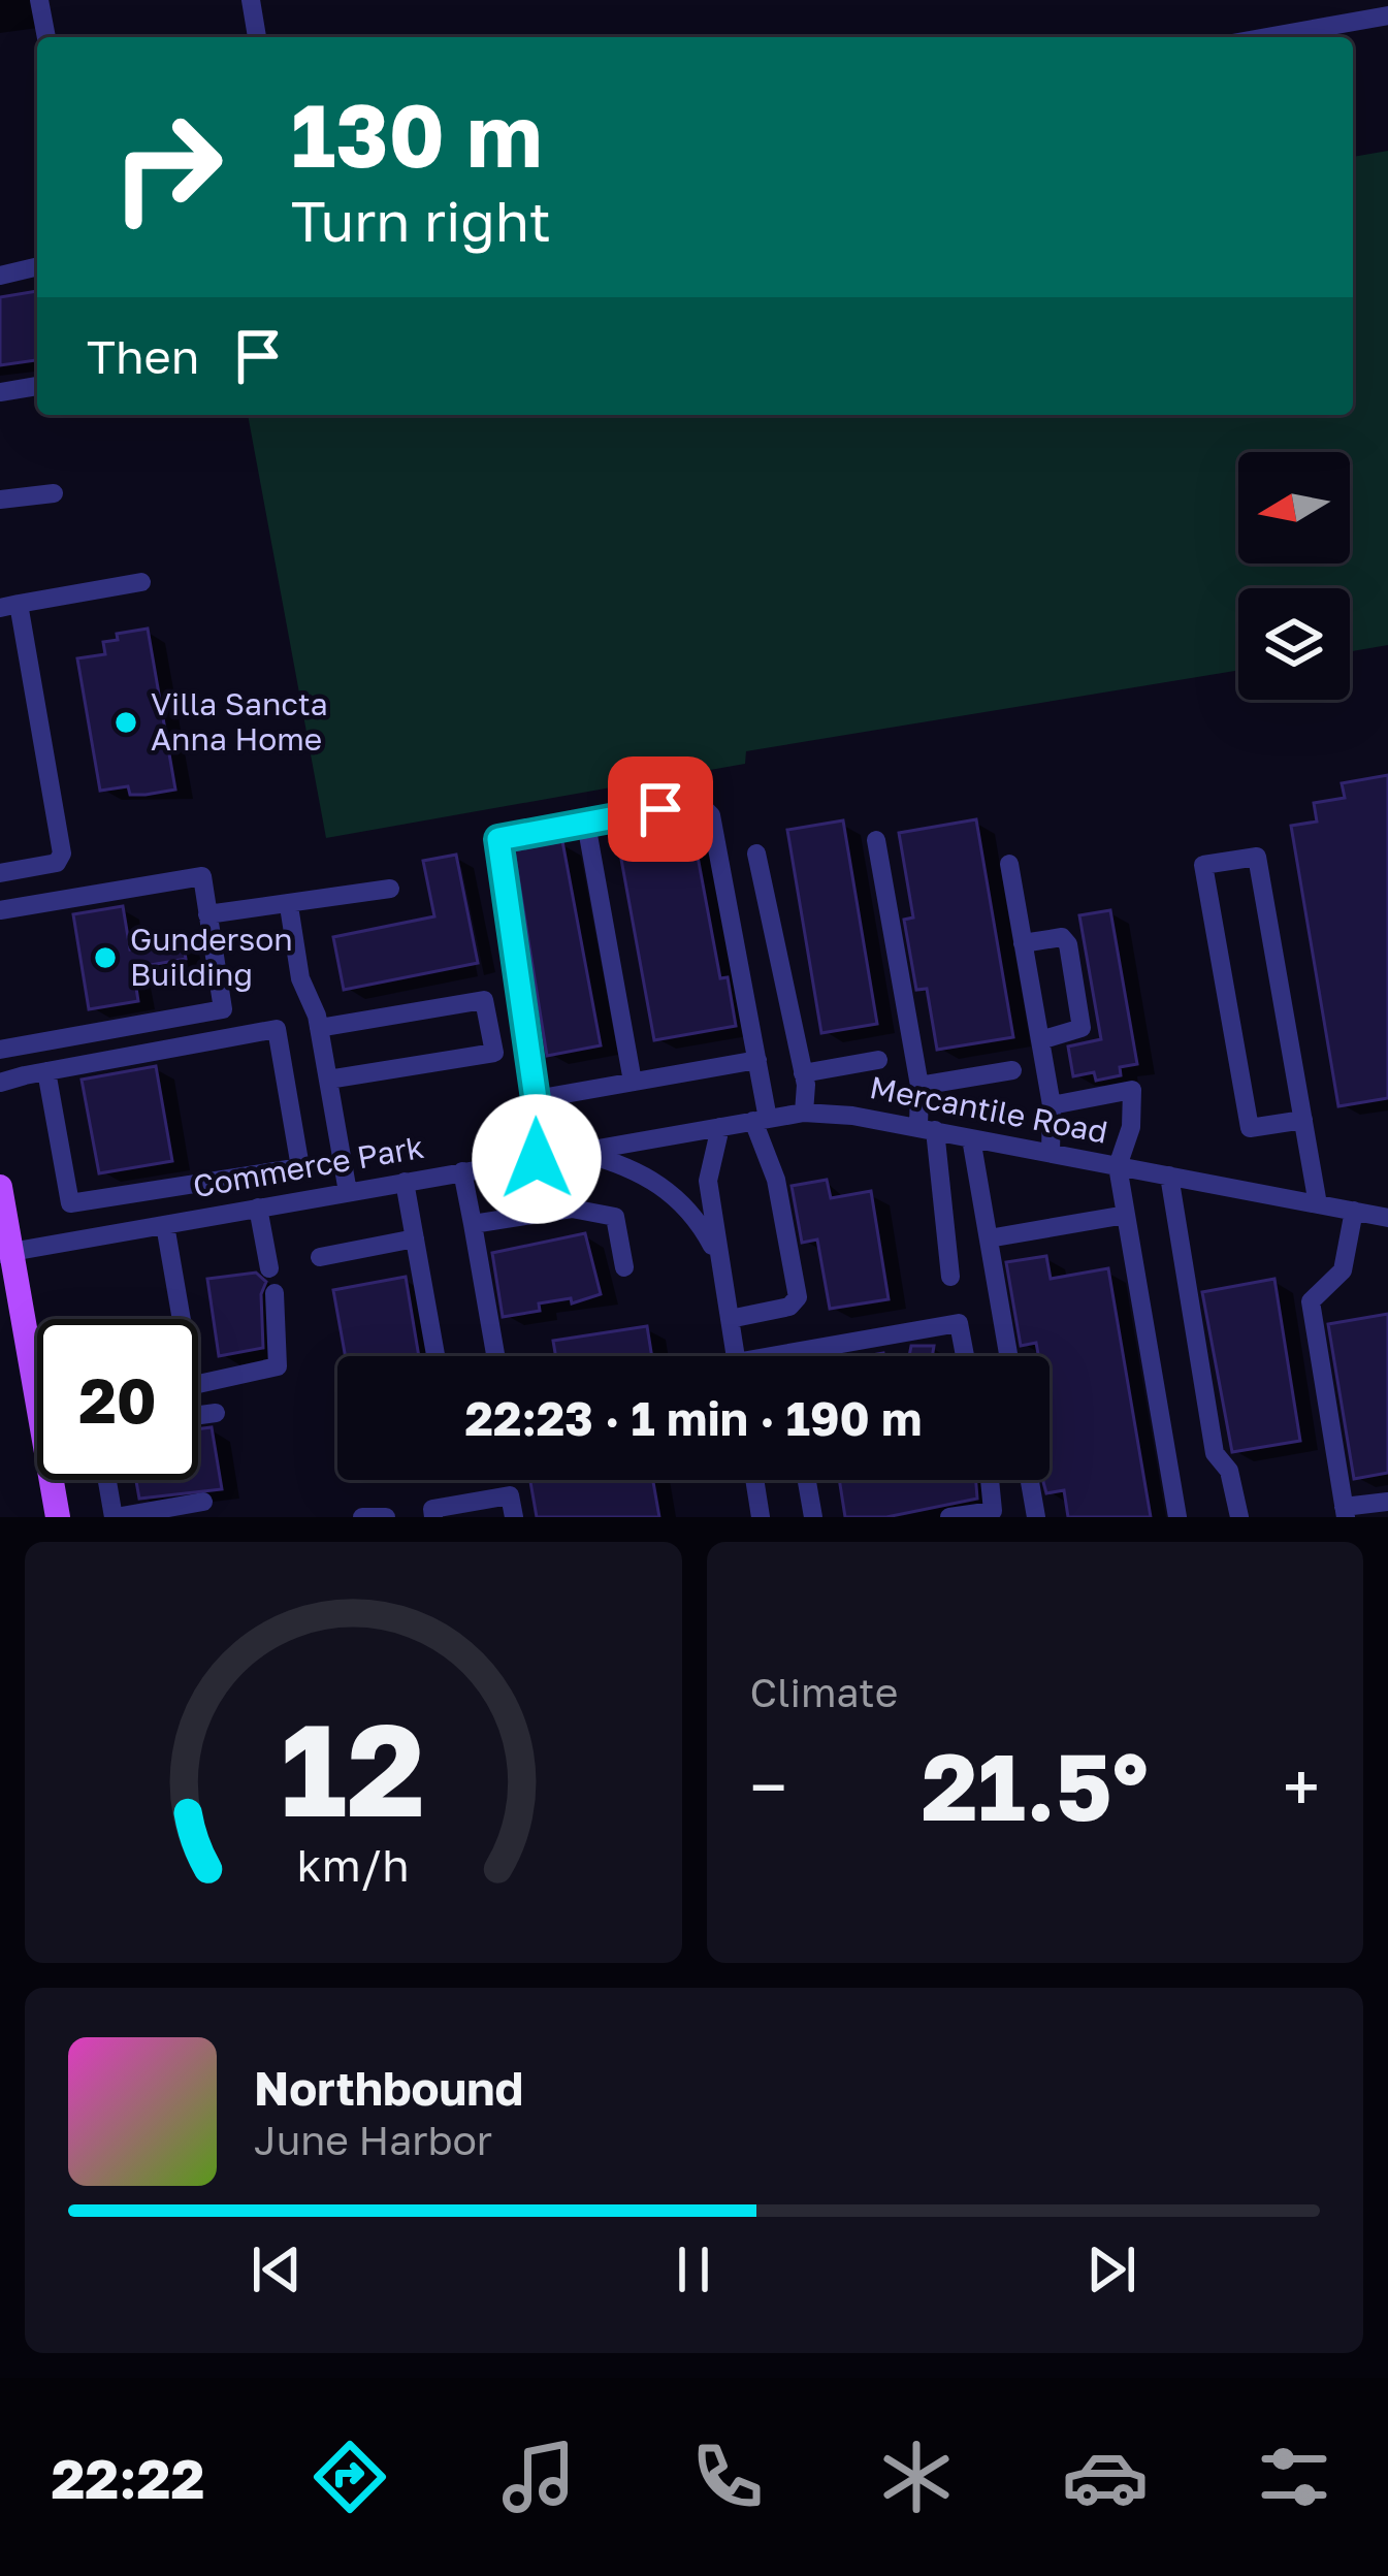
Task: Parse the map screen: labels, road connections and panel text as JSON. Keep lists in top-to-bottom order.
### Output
{
  "streets": {
    "street": ["Mercantile Road", "Commerce Park"]
  },
  "crossings": [
    ["Mercantile Road", "Commerce Park"]
  ],
  "places": ["Villa Sancta Anna Home", "Gunderson Building"],
  "north": "left",
  "page": {
    "turn": ["130 m", "Turn right"],
    "then": "Then",
    "limit": "20",
    "trip": "22:23 · 1 min · 190 m",
    "tile": "Climate",
    "heat": ["−", "21.5°", "+"],
    "song": ["Northbound", "June Harbor"],
    "tabs": "22:22",
    "gauge": ["12", "km/h"]
  }
}
